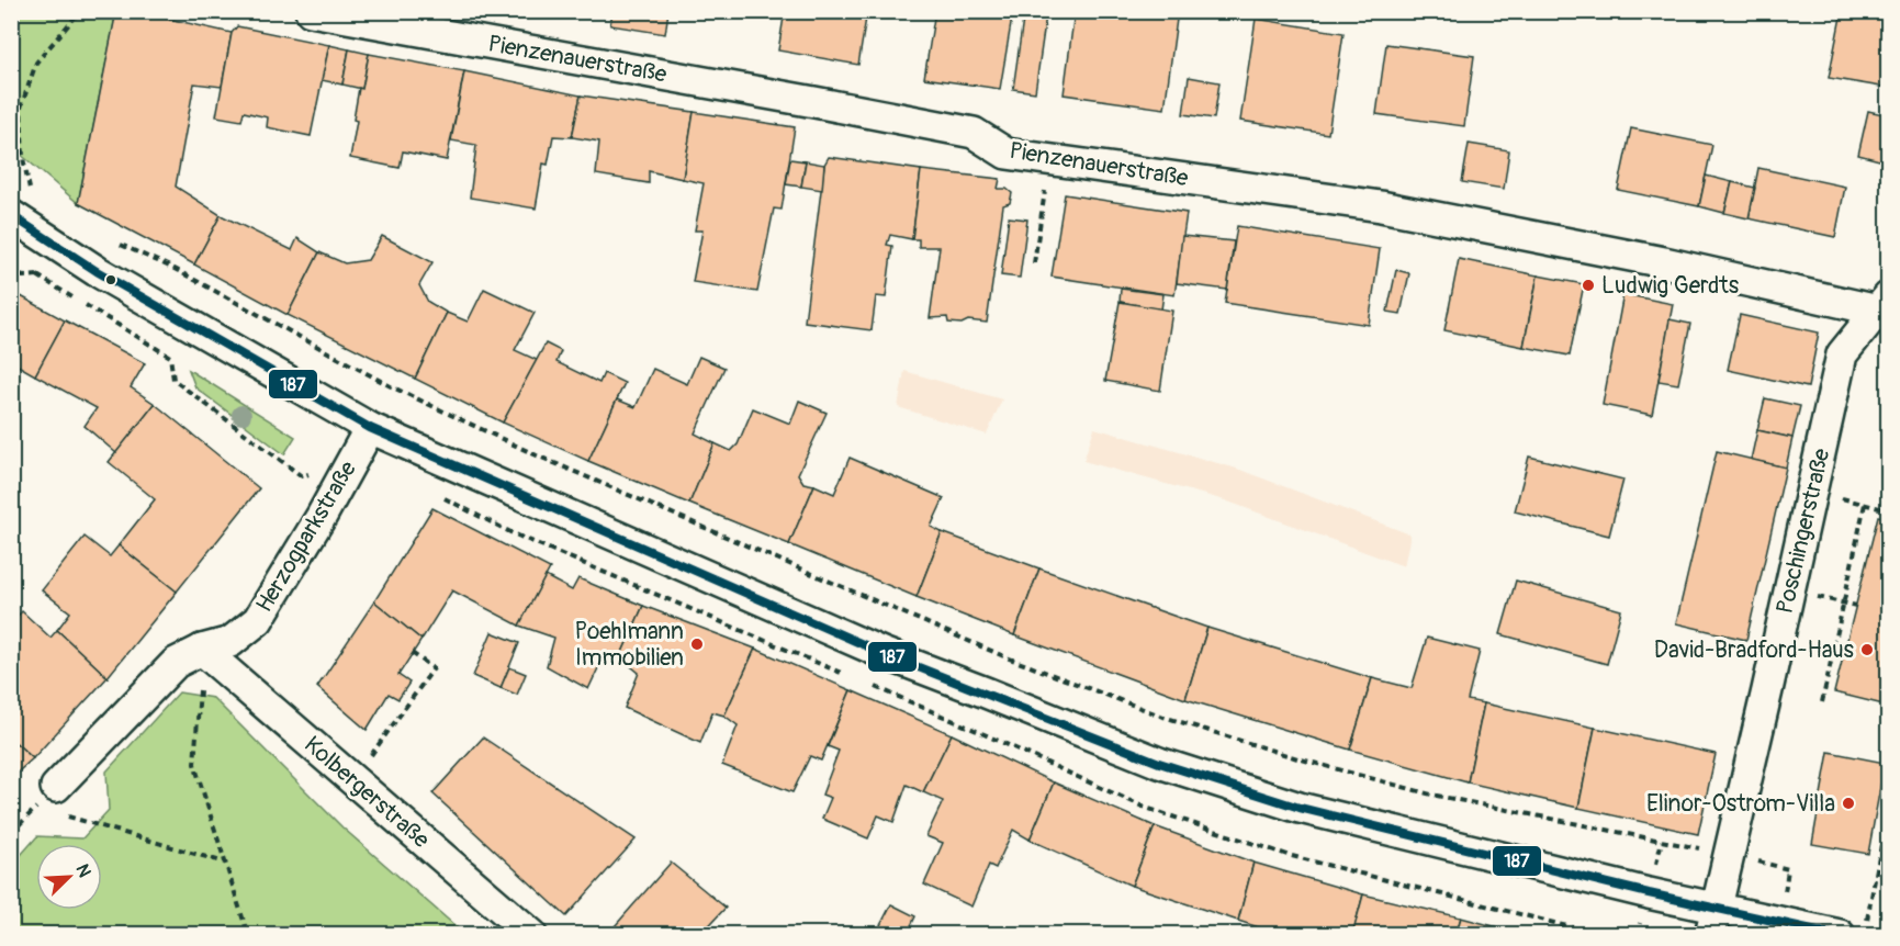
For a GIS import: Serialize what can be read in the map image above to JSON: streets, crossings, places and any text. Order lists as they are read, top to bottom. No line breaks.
{"streets":{"street":["Pienzenauerstraße","Poschingerstraße","Herzogparkstraße","Kolbergerstraße"]},"crossings":[["Pienzenauerstraße","Poschingerstraße"],["Herzogparkstraße","Kolbergerstraße"]],"places":["Ludwig Gerdts","Poehlmann Immobilien","David-Bradford-Haus","Elinor-Ostrom-Villa"],"lines":["transit line 187"],"north":"top right"}
